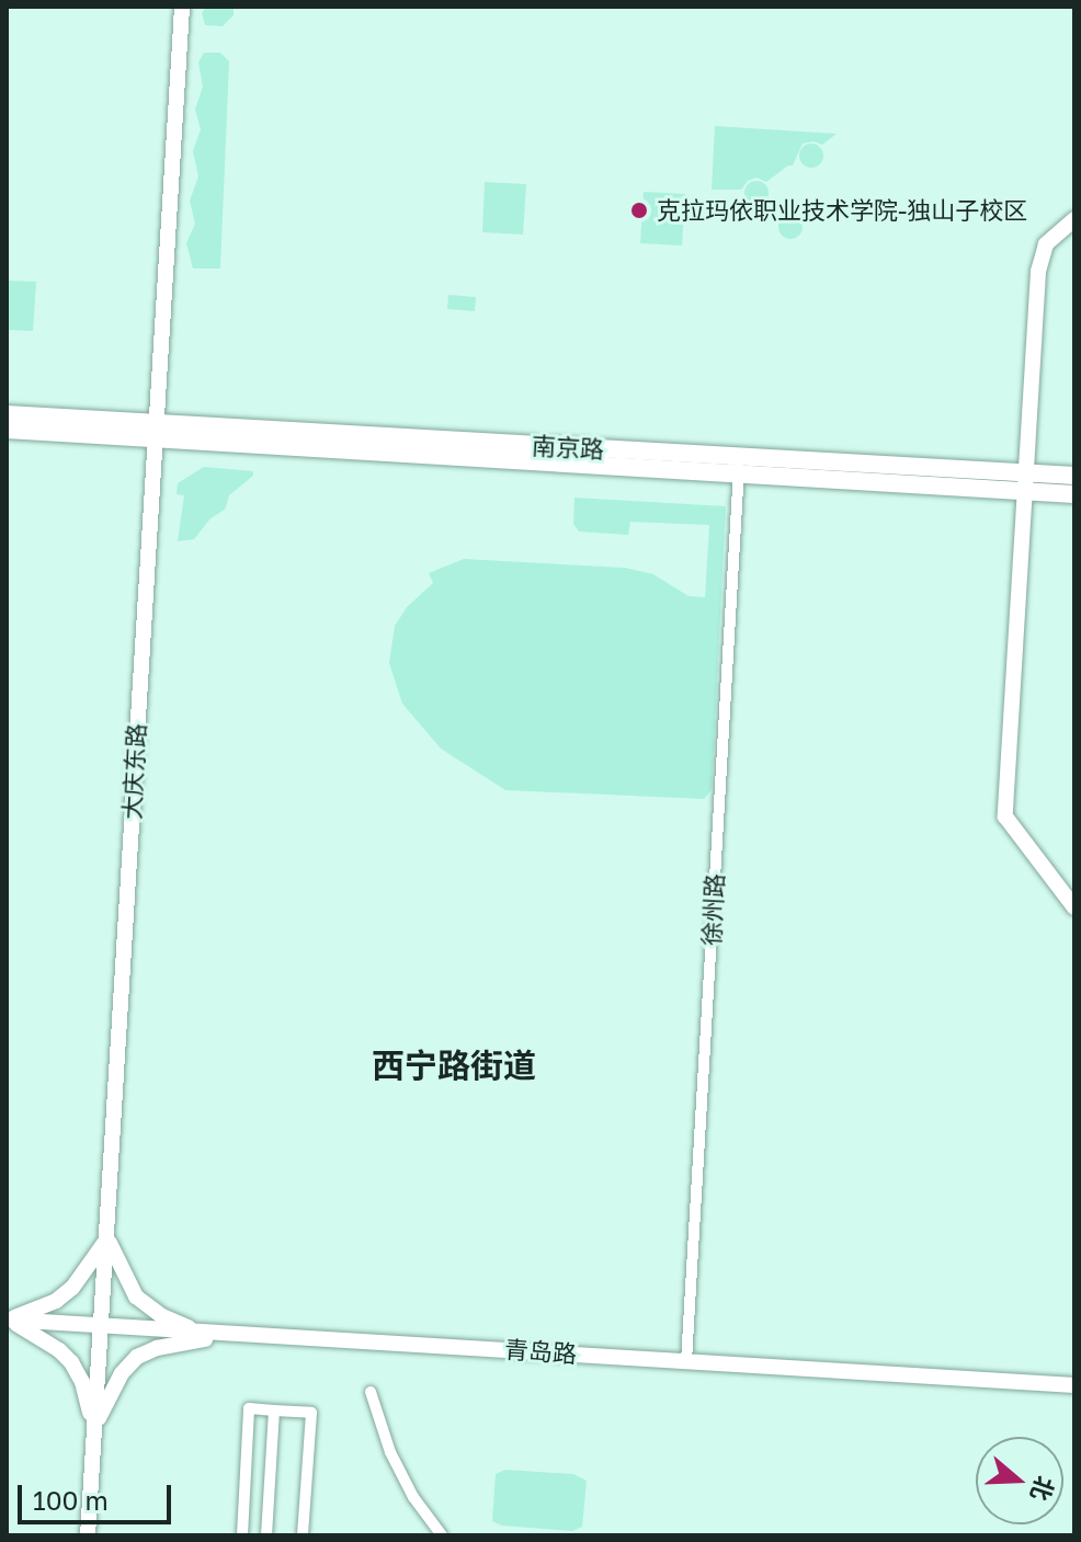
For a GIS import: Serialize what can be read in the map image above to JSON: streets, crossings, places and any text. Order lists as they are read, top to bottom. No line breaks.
{"streets":{"main road":["南京路"],"street":["大庆东路","徐州路","青岛路"]},"crossings":[["南京路","大庆东路"],["南京路","徐州路"],["大庆东路","青岛路"],["徐州路","青岛路"]],"districts":["西宁路街道"],"places":["克拉玛依职业技术学院-独山子校区"],"scale_bar":"100 m","north":"right"}
